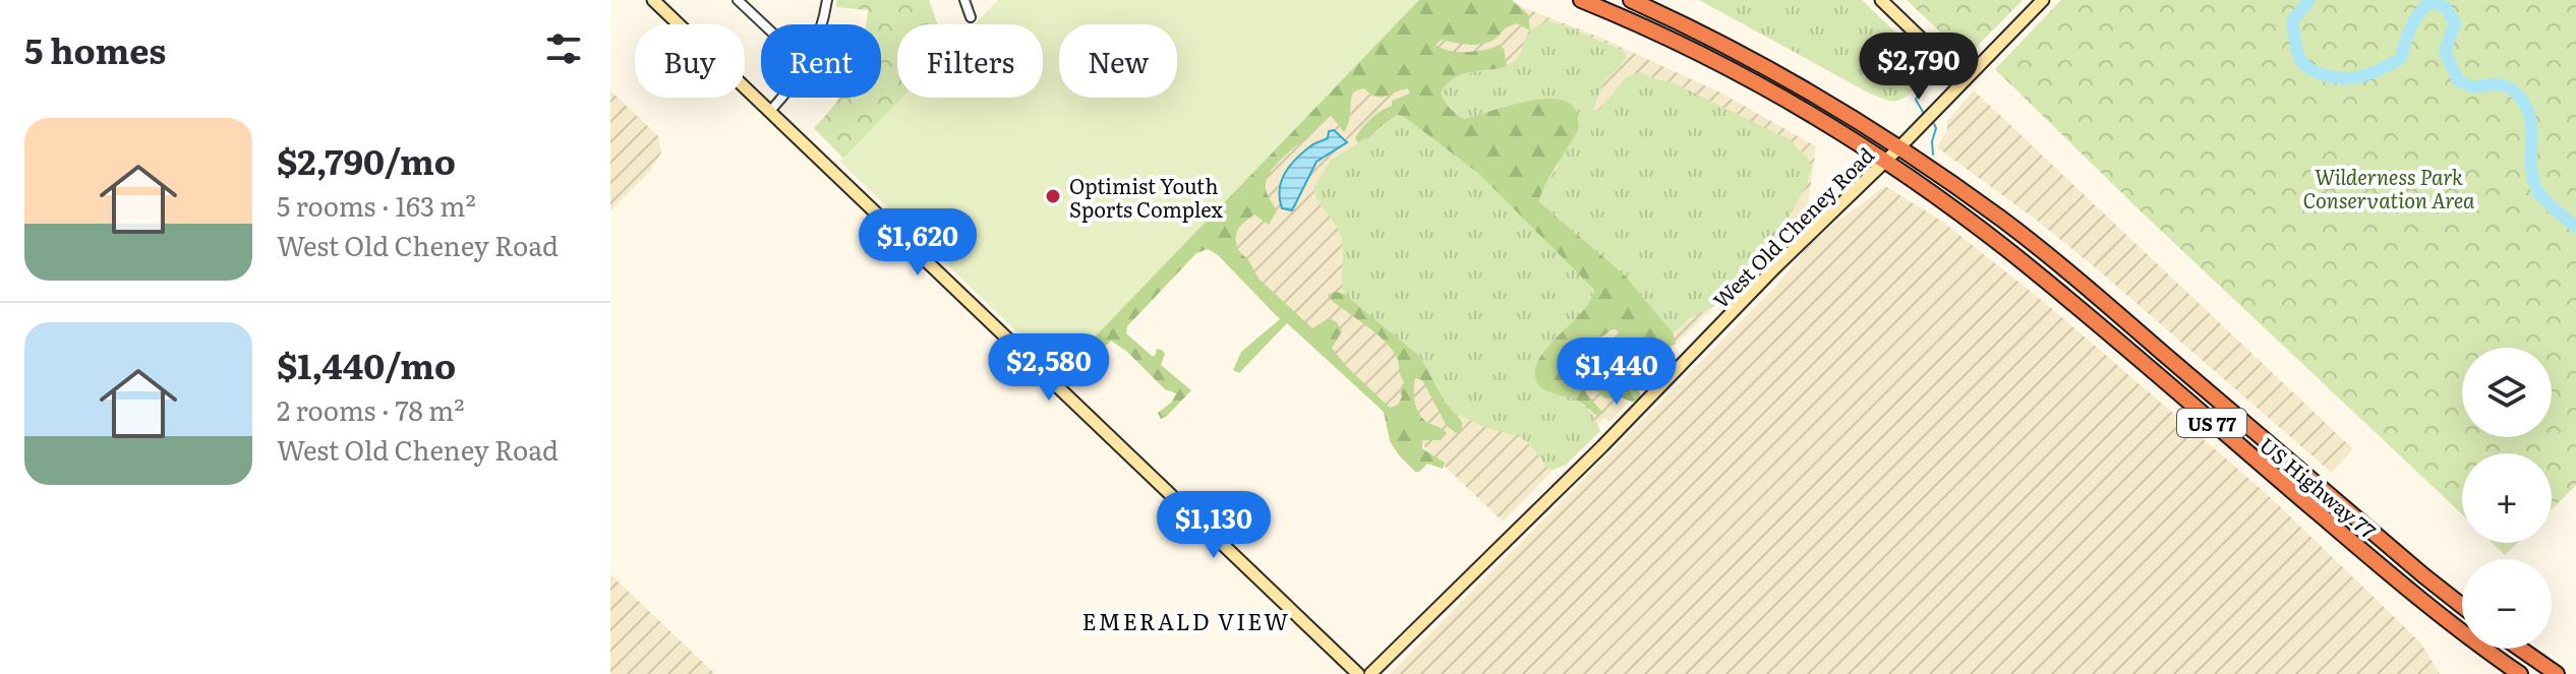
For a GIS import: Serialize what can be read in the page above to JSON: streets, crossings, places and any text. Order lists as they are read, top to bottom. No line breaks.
{"streets":{"highway":["US 77","US Highway 77"],"street":["West Old Cheney Road"]},"crossings":[["West Old Cheney Road","US 77"],["West Old Cheney Road","US Highway 77"],["US 77","US Highway 77"]],"districts":["EMERALD VIEW"],"parks":["Wilderness Park Conservation Area"],"places":["Optimist Youth Sports Complex"],"page":{"heading":"5 homes","chip":["Buy","Rent","Filters","New"],"price":["$2,790","$1,620","$2,580","$1,440","$1,130"],"list":[{"name":"$2,790/mo","note":"5 rooms · 163 m² · West Old Cheney Road"},{"name":"$1,440/mo","note":"2 rooms · 78 m² · West Old Cheney Road"}],"map_buttons":["+","−"]}}
